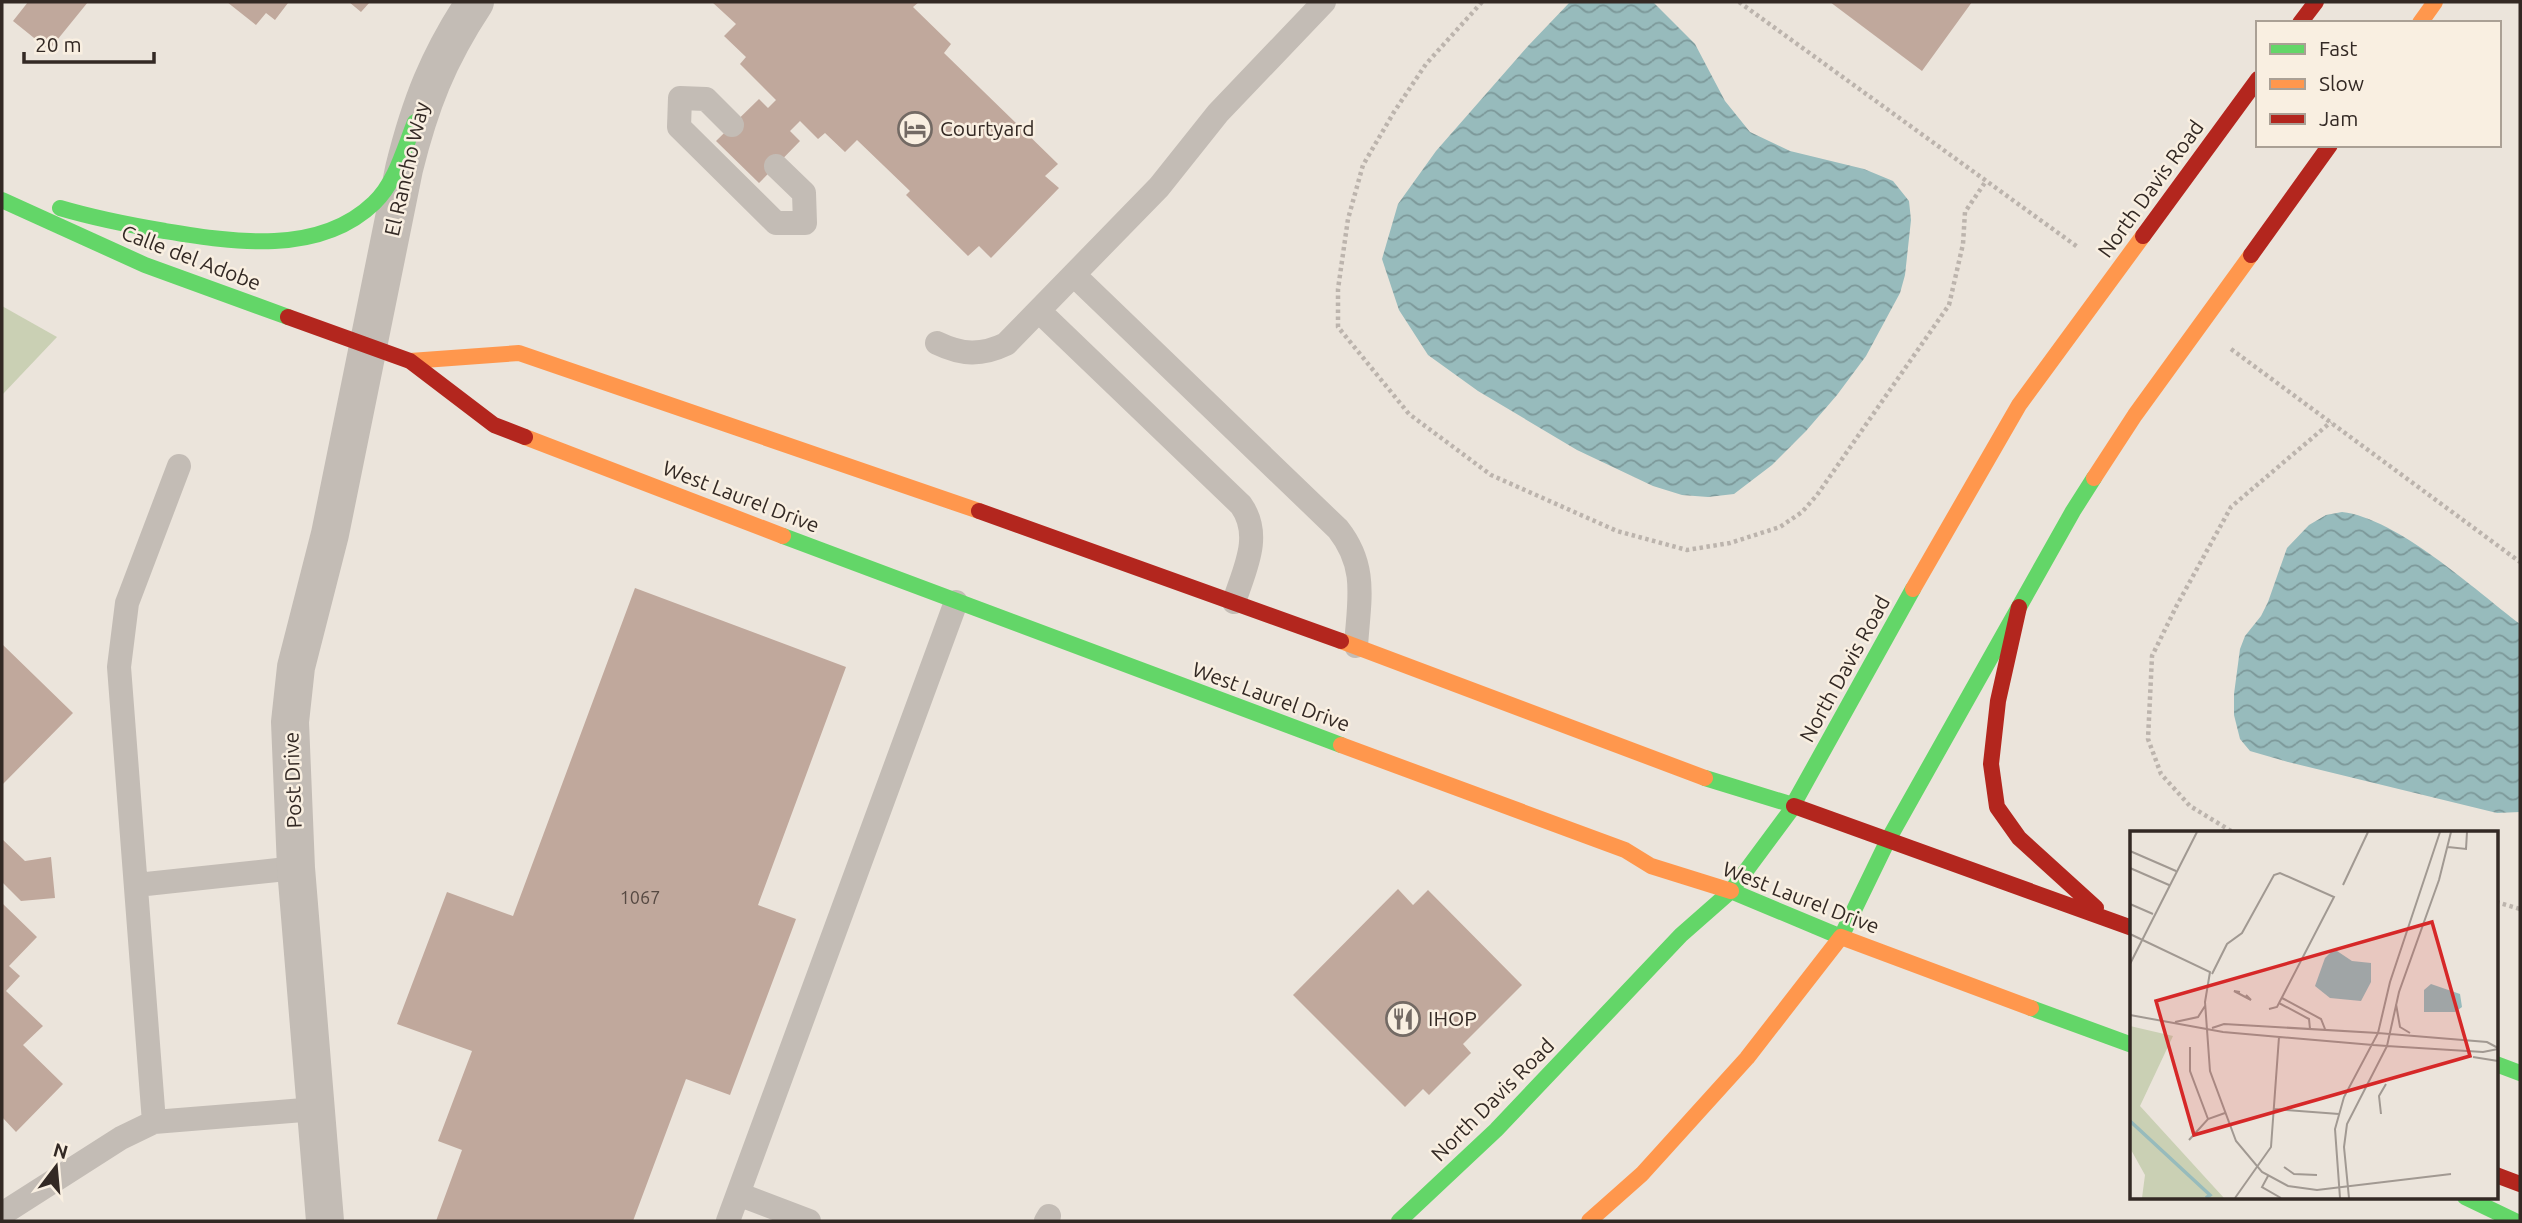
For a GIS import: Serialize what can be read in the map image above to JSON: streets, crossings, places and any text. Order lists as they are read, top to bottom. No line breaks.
{"streets":{"main road":["North Davis Road","Calle del Adobe","West Laurel Drive"],"street":["El Rancho Way","Post Drive"]},"crossings":[["El Rancho Way","Calle del Adobe"],["El Rancho Way","West Laurel Drive"],["El Rancho Way","Post Drive"],["North Davis Road","West Laurel Drive"],["Calle del Adobe","West Laurel Drive"],["Calle del Adobe","Post Drive"],["West Laurel Drive","Post Drive"]],"places":{"hotel":["Courtyard"],"restaurant":["IHOP"]},"house_numbers":["1067"],"legend":["Fast","Slow","Jam"],"scale_bar":"20 m","north":"top"}
